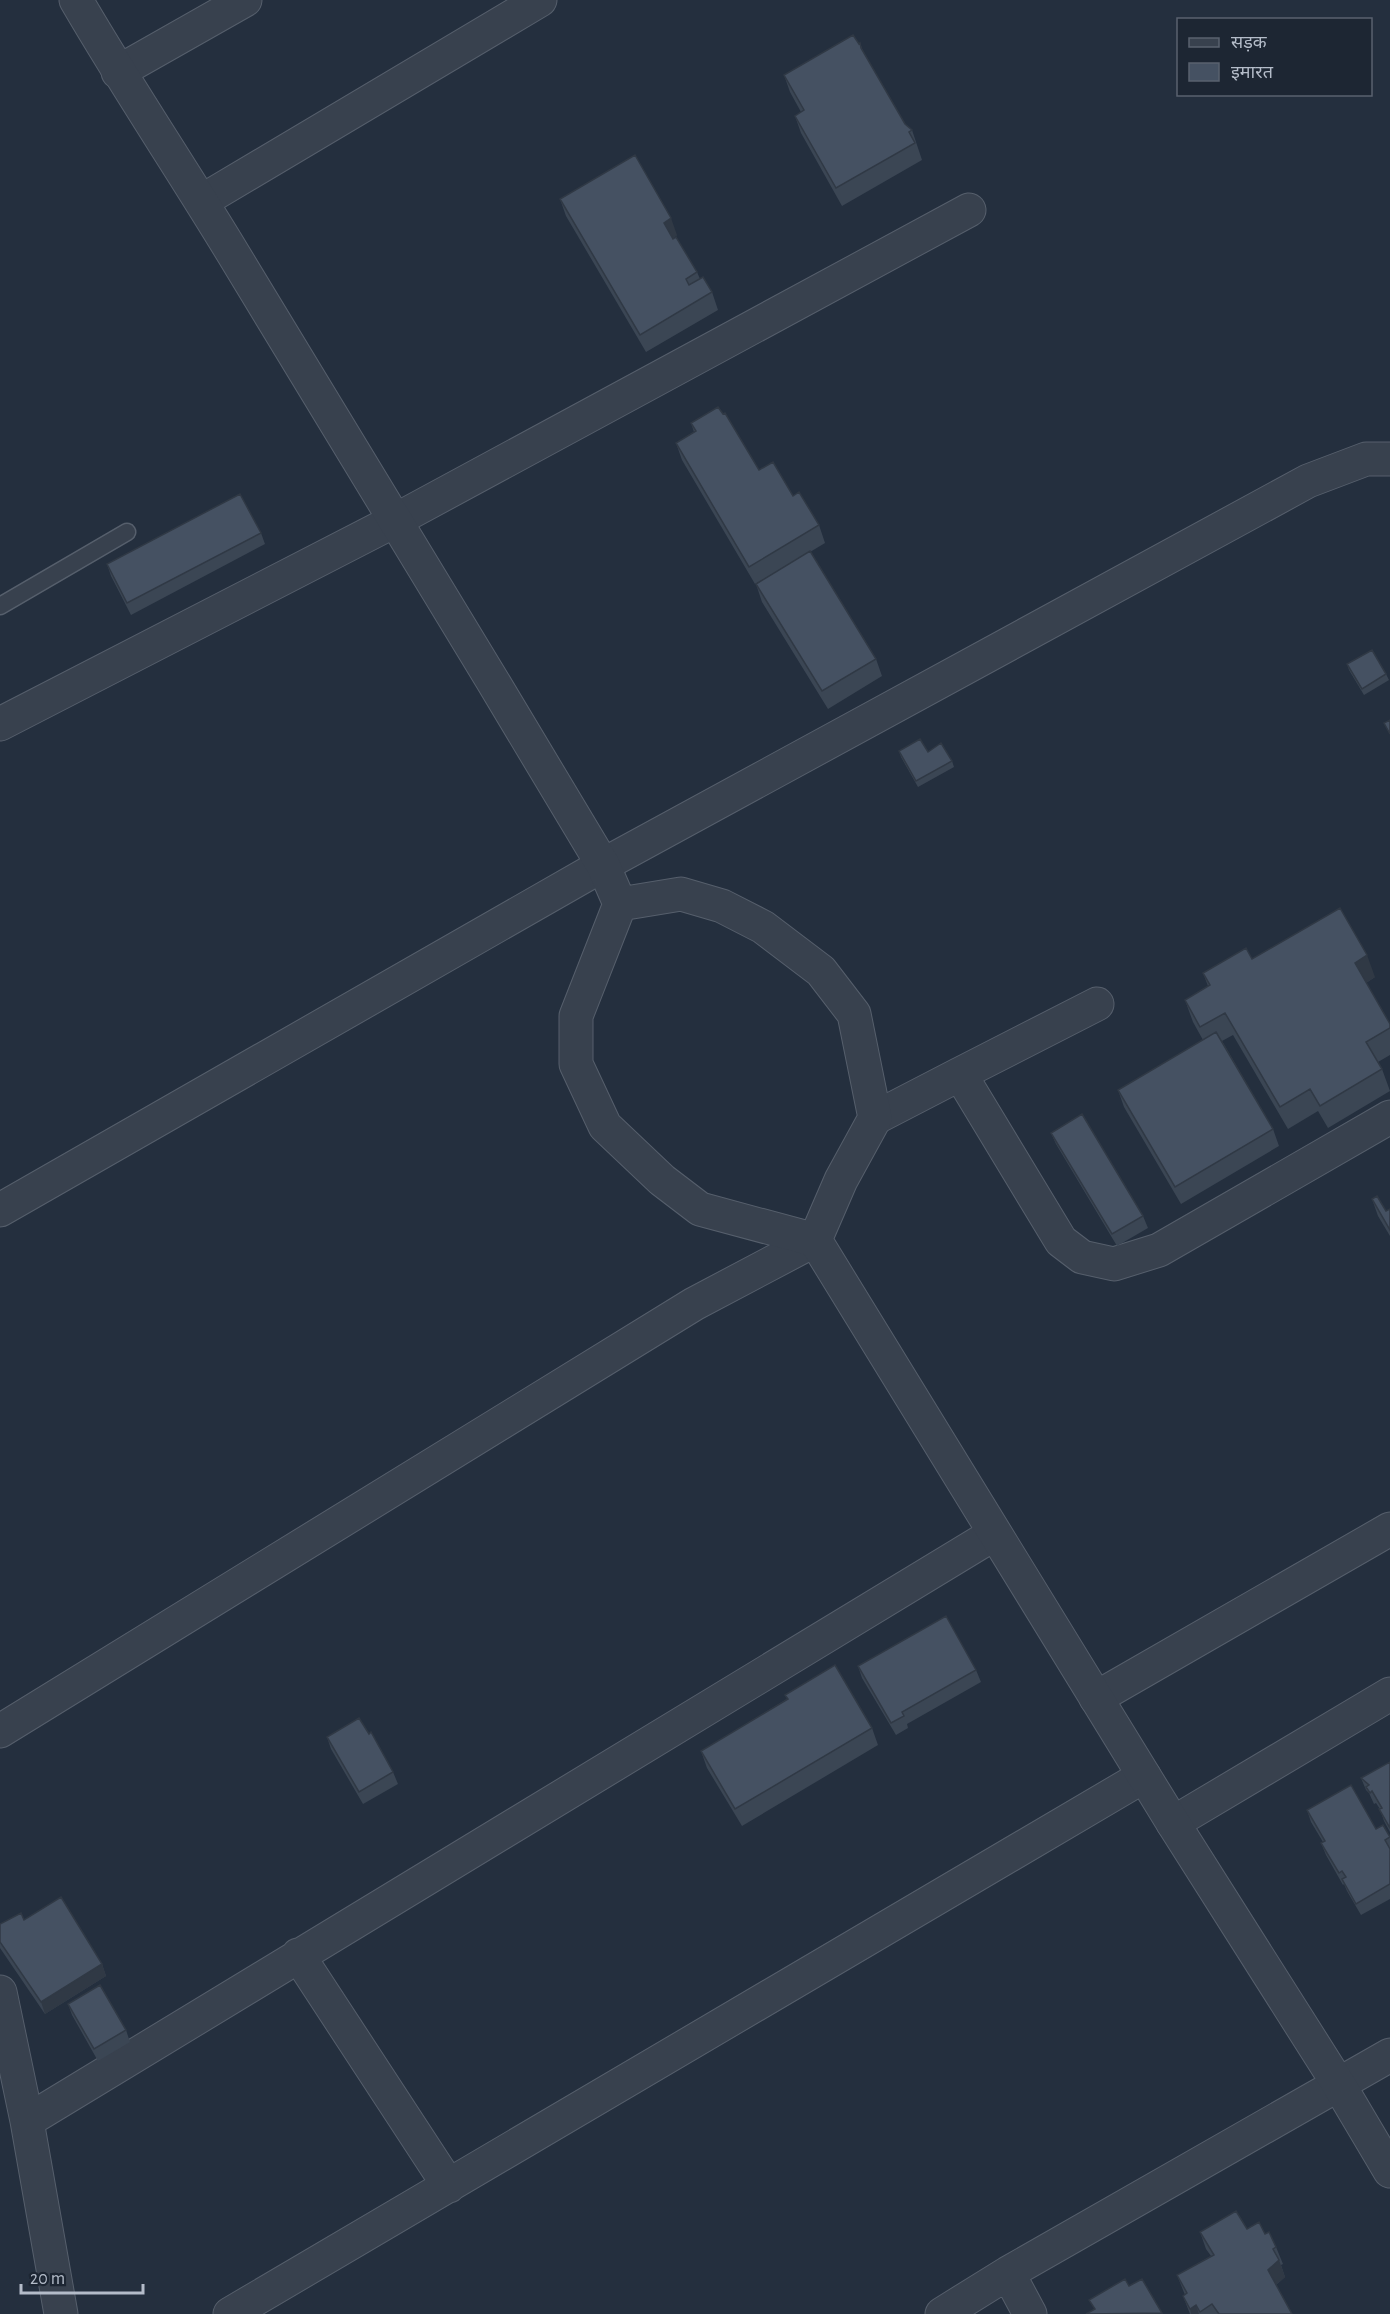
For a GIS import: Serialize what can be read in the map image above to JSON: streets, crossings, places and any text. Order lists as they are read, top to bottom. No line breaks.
{"legend":["सड़क","इमारत"],"scale_bar":"20 m"}
